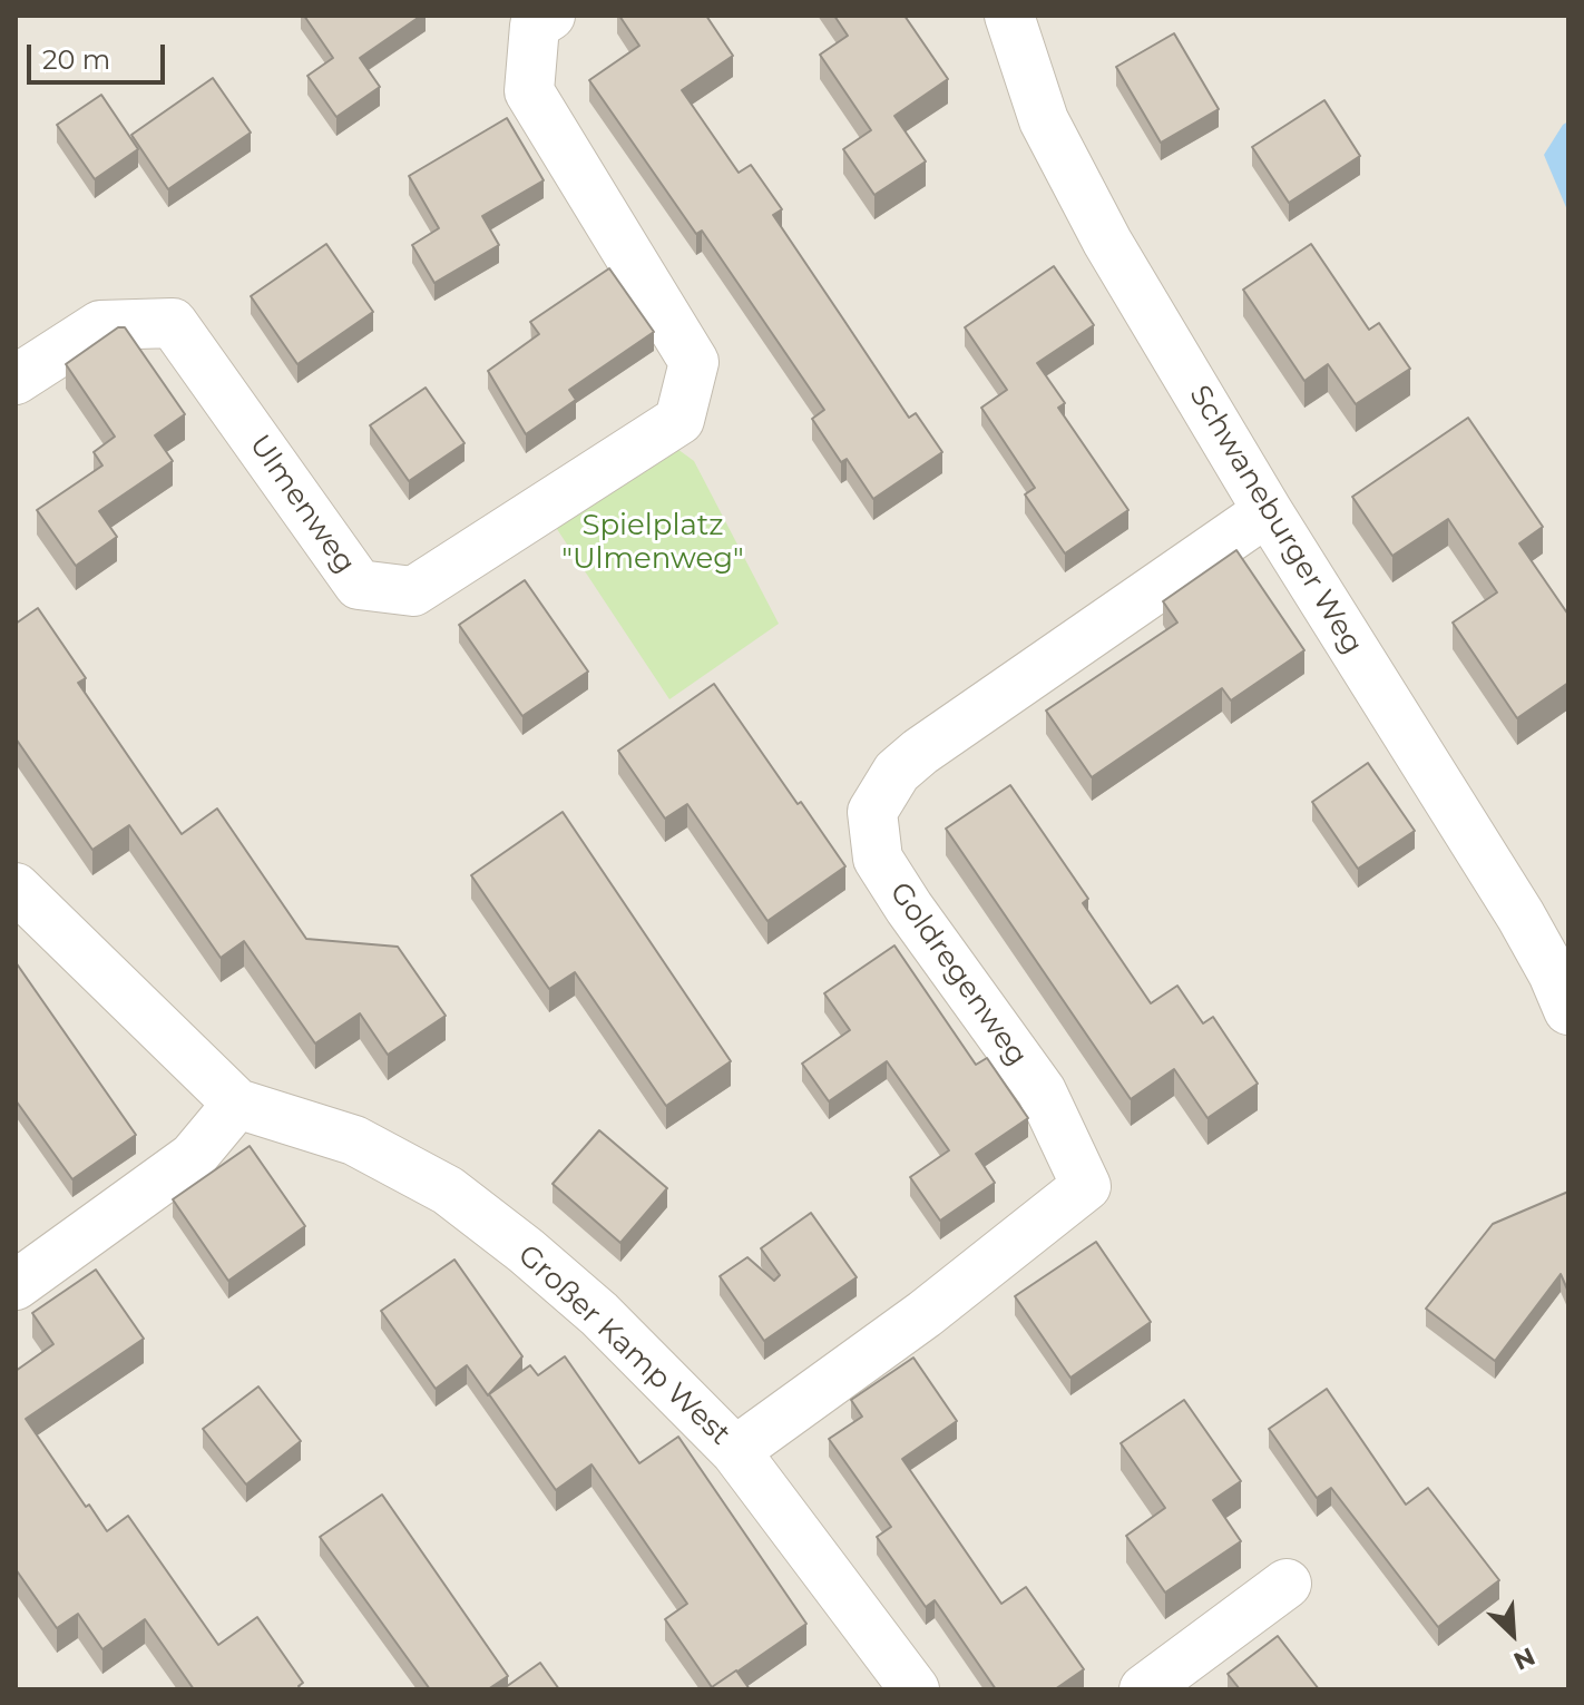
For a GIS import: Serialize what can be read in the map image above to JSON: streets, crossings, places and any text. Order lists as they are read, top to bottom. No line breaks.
{"streets":{"street":["Ulmenweg","Schwaneburger Weg","Goldregenweg","Großer Kamp West"]},"crossings":[["Schwaneburger Weg","Goldregenweg"],["Goldregenweg","Großer Kamp West"]],"parks":["Spielplatz \"Ulmenweg\""],"scale_bar":"20 m","north":"bottom right"}
